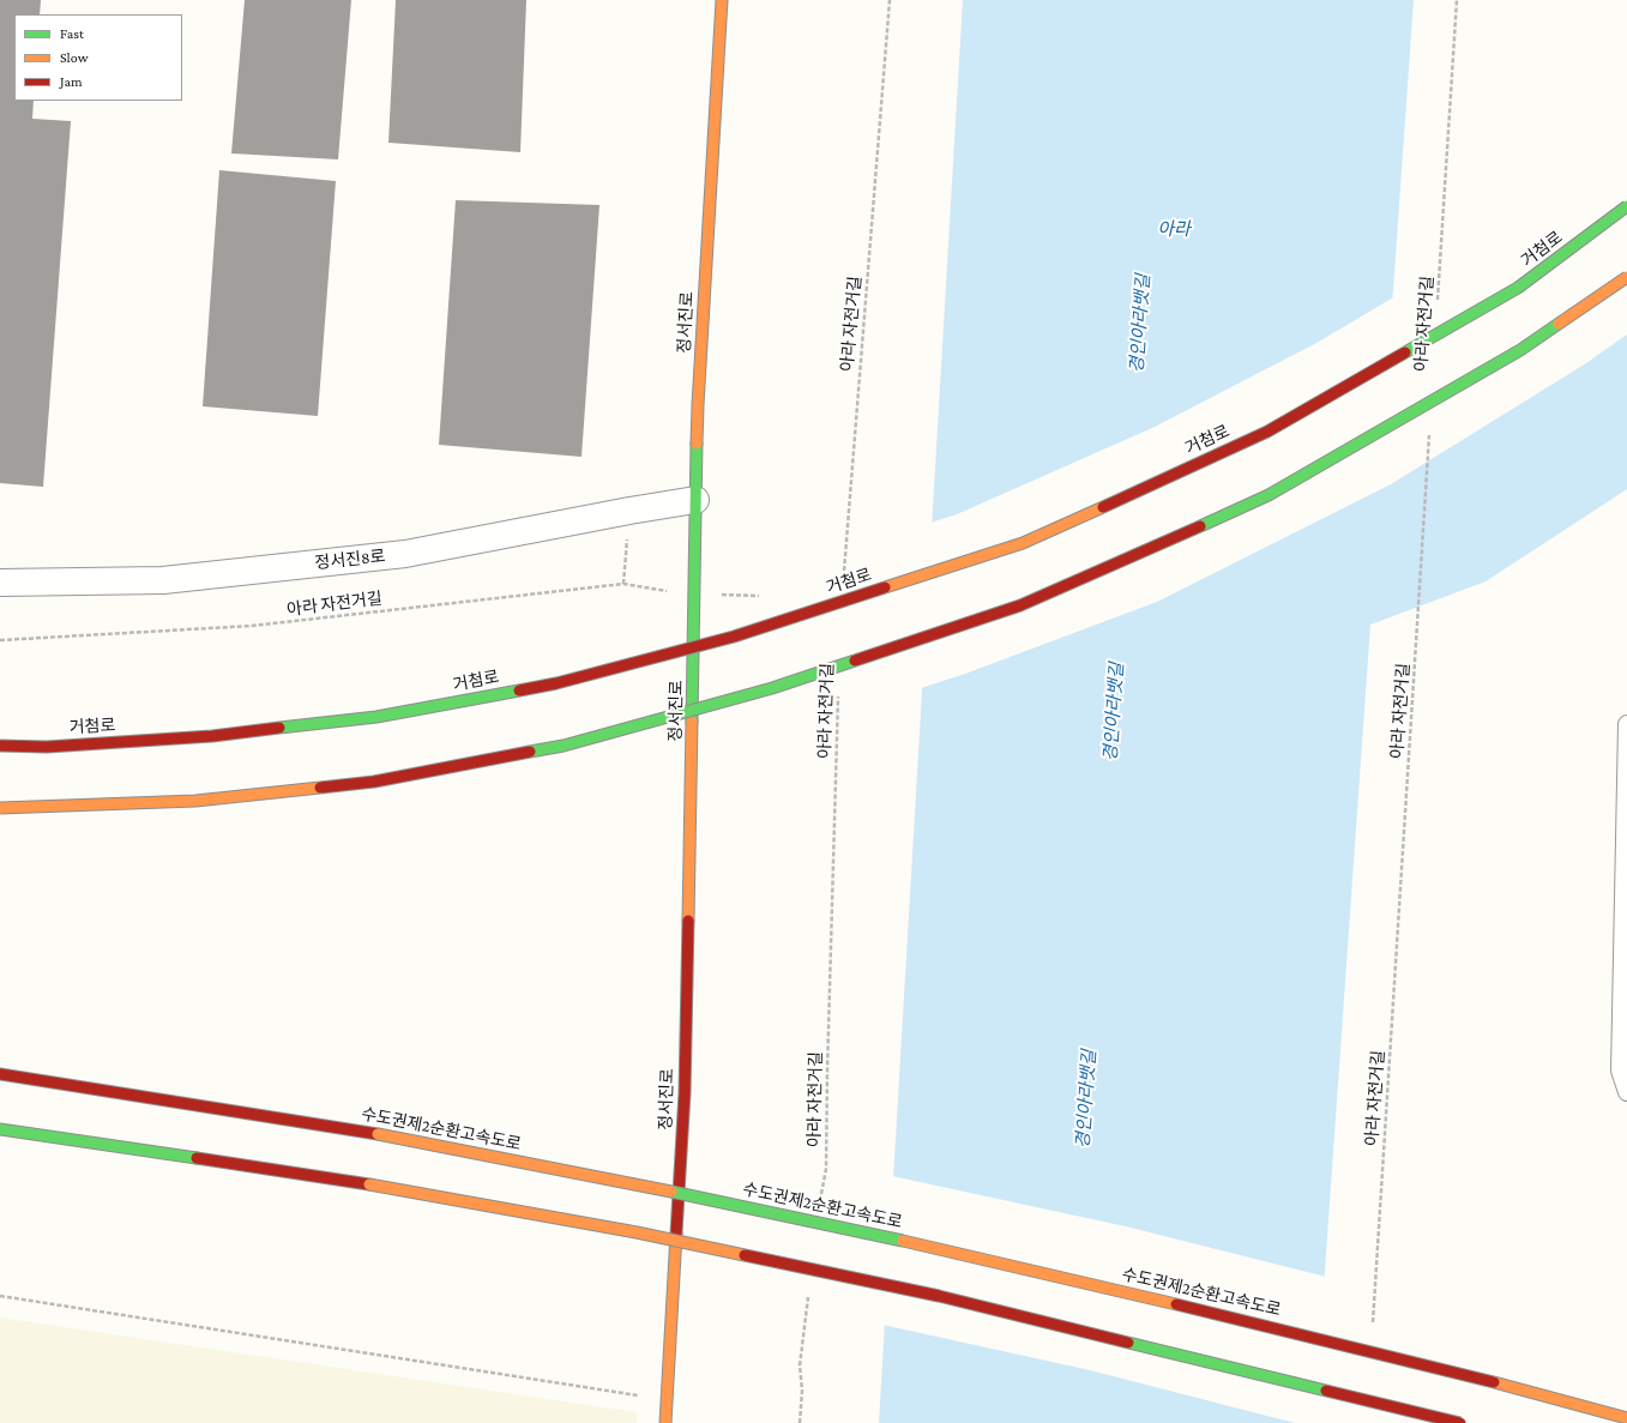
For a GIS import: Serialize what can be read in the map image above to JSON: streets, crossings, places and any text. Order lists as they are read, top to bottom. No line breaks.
{"streets":{"main road":["거첨로","정서진로","수도권제2순환고속도로"],"street":["정서진8로"],"path":["아라 자전거길"]},"crossings":[["정서진로","정서진8로"]],"water":["아라","경인아라뱃길"],"legend":["Fast","Slow","Jam"]}
